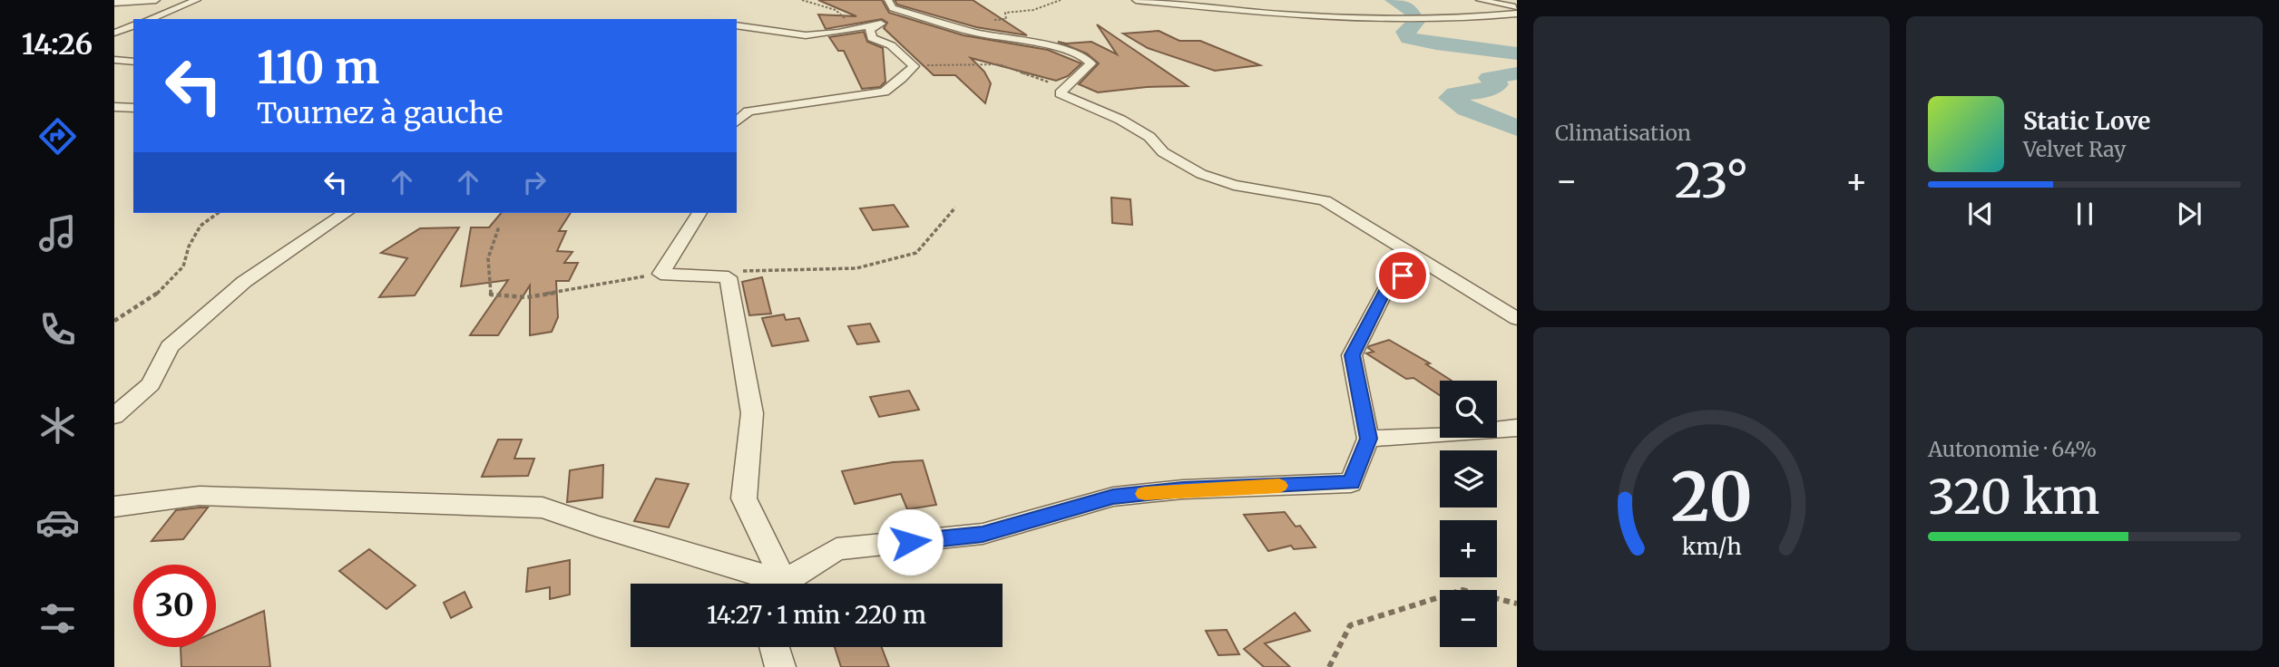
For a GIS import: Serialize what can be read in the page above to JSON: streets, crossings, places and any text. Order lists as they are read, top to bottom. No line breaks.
{"page":{"tabs":"14:26","tile":["Climatisation",["Autonomie · 64%","320 km"]],"turn":["110 m","Tournez à gauche"],"song":["Static Love","Velvet Ray"],"heat":["−","23°","+"],"map_buttons":["+","−"],"limit":"30","trip":"14:27 · 1 min · 220 m","gauge":["20","km/h"]}}
